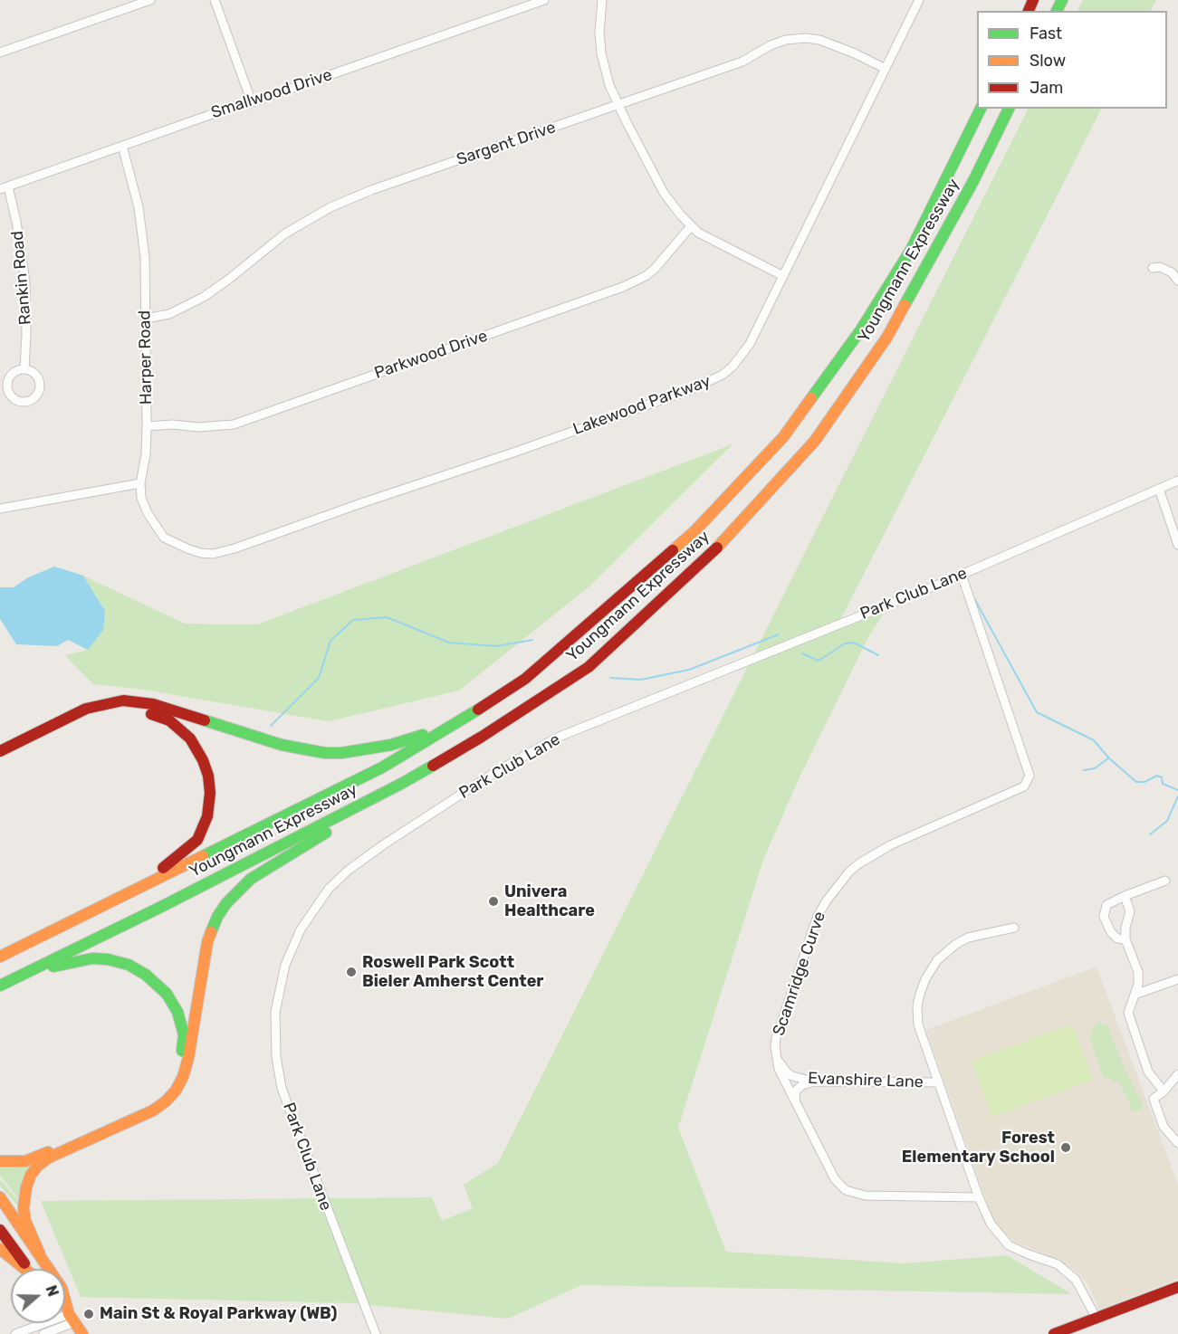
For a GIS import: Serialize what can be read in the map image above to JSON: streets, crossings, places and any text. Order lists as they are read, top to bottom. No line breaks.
{"streets":{"main road":["Youngmann Expressway"],"street":["Smallwood Drive","Sargent Drive","Rankin Road","Parkwood Drive","Harper Road","Lakewood Parkway","Park Club Lane","Scamridge Curve","Evanshire Lane"]},"crossings":[["Smallwood Drive","Rankin Road"],["Smallwood Drive","Harper Road"],["Sargent Drive","Harper Road"],["Sargent Drive","Lakewood Parkway"],["Parkwood Drive","Harper Road"],["Harper Road","Lakewood Parkway"],["Park Club Lane","Scamridge Curve"],["Scamridge Curve","Evanshire Lane"]],"places":["Univera Healthcare","Roswell Park Scott Bieler Amherst Center","Forest Elementary School","Main St & Royal Parkway (WB)"],"legend":["Fast","Slow","Jam"],"north":"right"}
